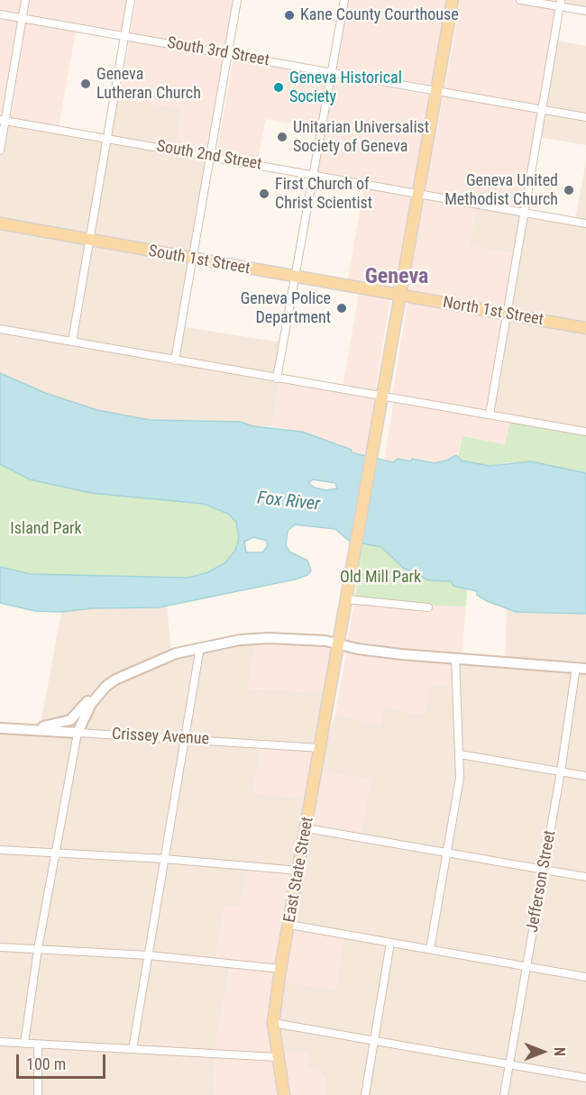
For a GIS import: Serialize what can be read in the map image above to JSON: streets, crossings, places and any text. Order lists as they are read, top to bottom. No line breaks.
{"streets":{"main road":["South 1st Street","North 1st Street","Crissey Avenue","East State Street"],"street":["South 3rd Street","South 2nd Street","Jefferson Street"]},"crossings":[["South 3rd Street","East State Street"],["South 2nd Street","East State Street"],["South 1st Street","North 1st Street"],["South 1st Street","East State Street"],["North 1st Street","East State Street"],["Crissey Avenue","East State Street"]],"districts":["Geneva"],"water":["Fox River"],"parks":["Island Park","Old Mill Park"],"places":["Kane County Courthouse","Geneva Lutheran Church","Geneva Historical Society","Unitarian Universalist Society of Geneva","Geneva United Methodist Church","First Church of Christ Scientist","Geneva Police Department"],"scale_bar":"100 m","north":"right"}
